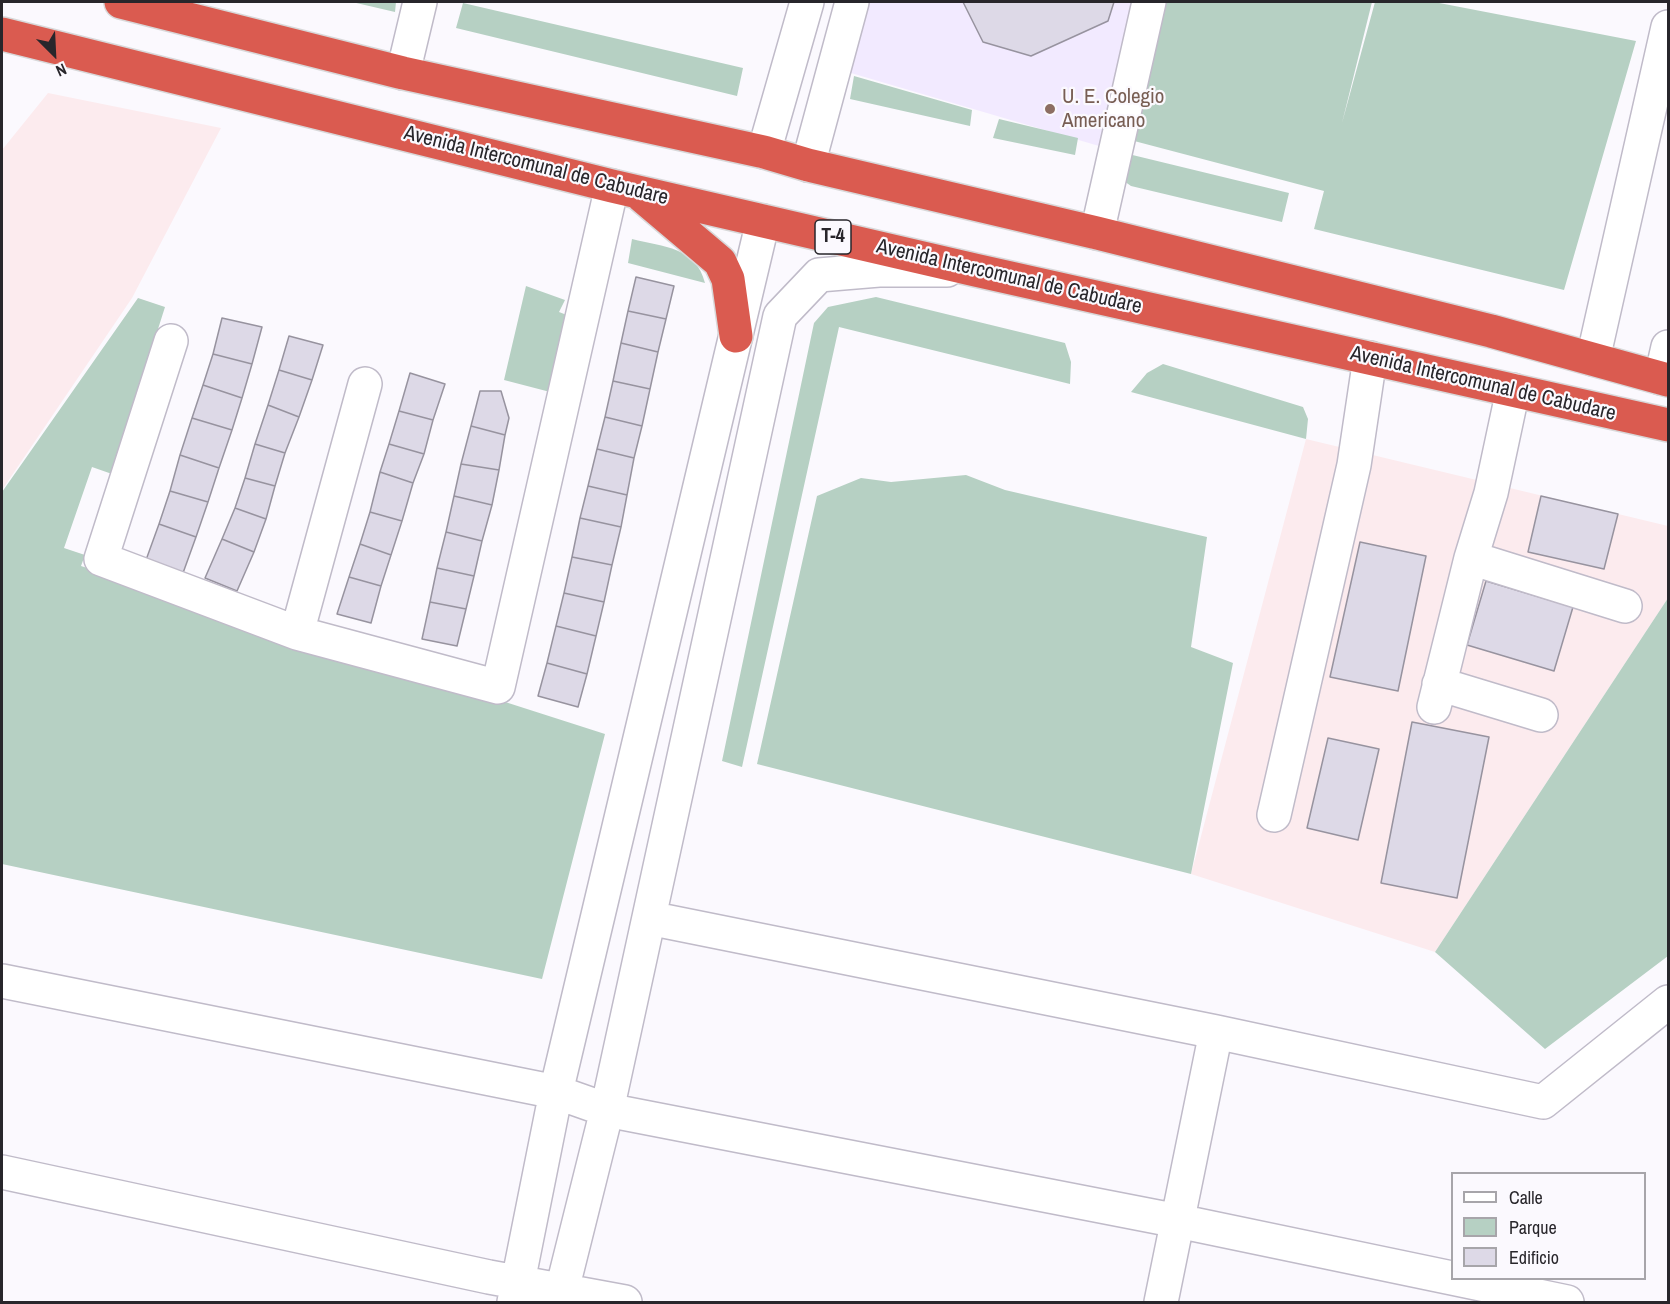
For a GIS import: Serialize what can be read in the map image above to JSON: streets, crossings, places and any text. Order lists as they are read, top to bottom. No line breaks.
{"streets":{"highway":["Avenida Intercomunal de Cabudare","T-4"]},"places":["U. E. Colegio Americano"],"legend":["Calle","Parque","Edificio"],"north":"bottom right"}
